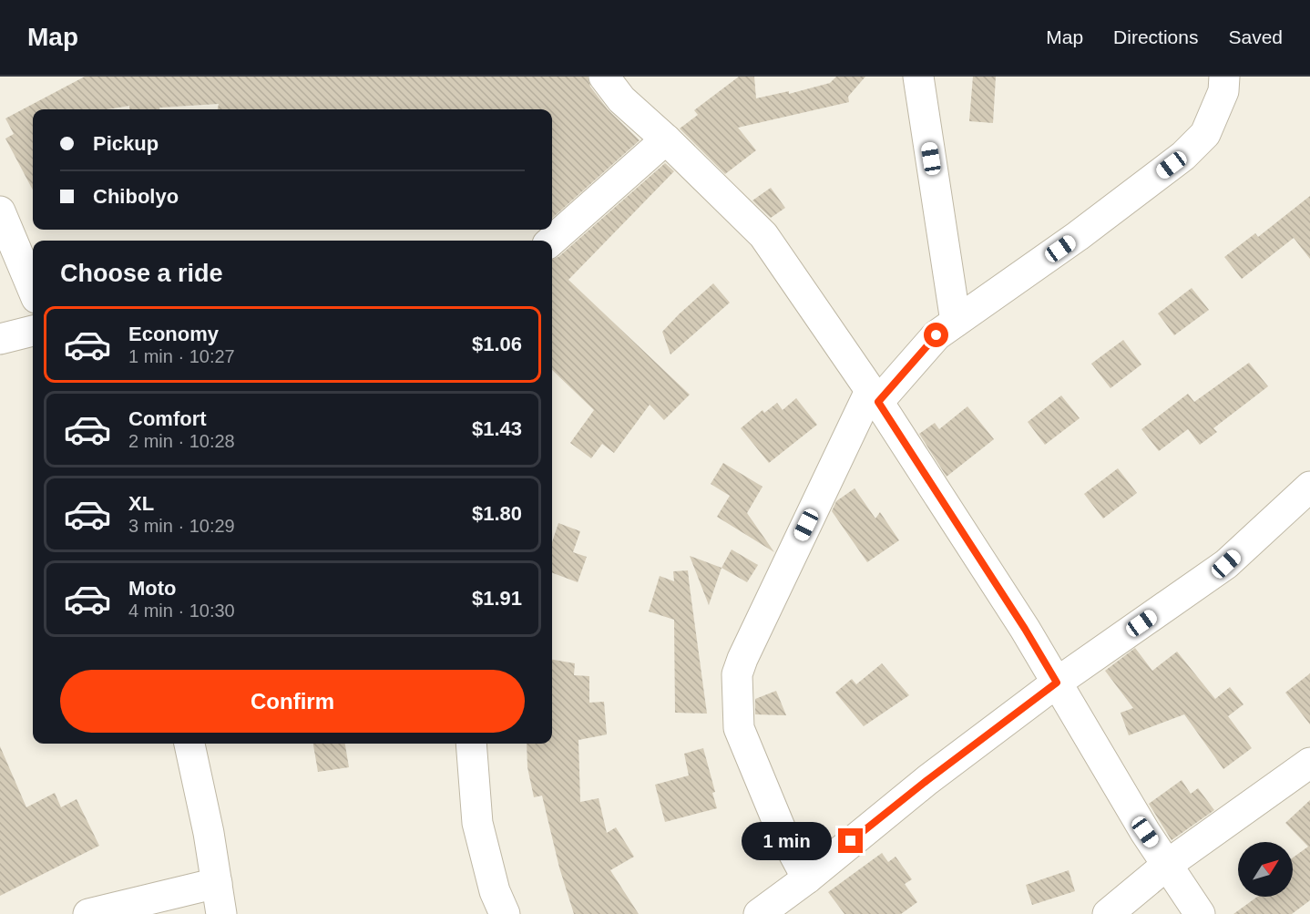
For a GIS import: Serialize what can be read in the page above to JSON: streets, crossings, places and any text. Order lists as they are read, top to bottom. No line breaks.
{"north":"top right","page":{"header":"Map","nav":["Map","Directions","Saved"],"banner":["Pickup","Chibolyo"],"heading":"Choose a ride","list":[{"name":"Economy","note":"1 min · 10:27","value":"$1.06"},{"name":"Comfort","note":"2 min · 10:28","value":"$1.43"},{"name":"XL","note":"3 min · 10:29","value":"$1.80"},{"name":"Moto","note":"4 min · 10:30","value":"$1.91"}],"buttons":"Confirm","bubble":"1 min"}}
